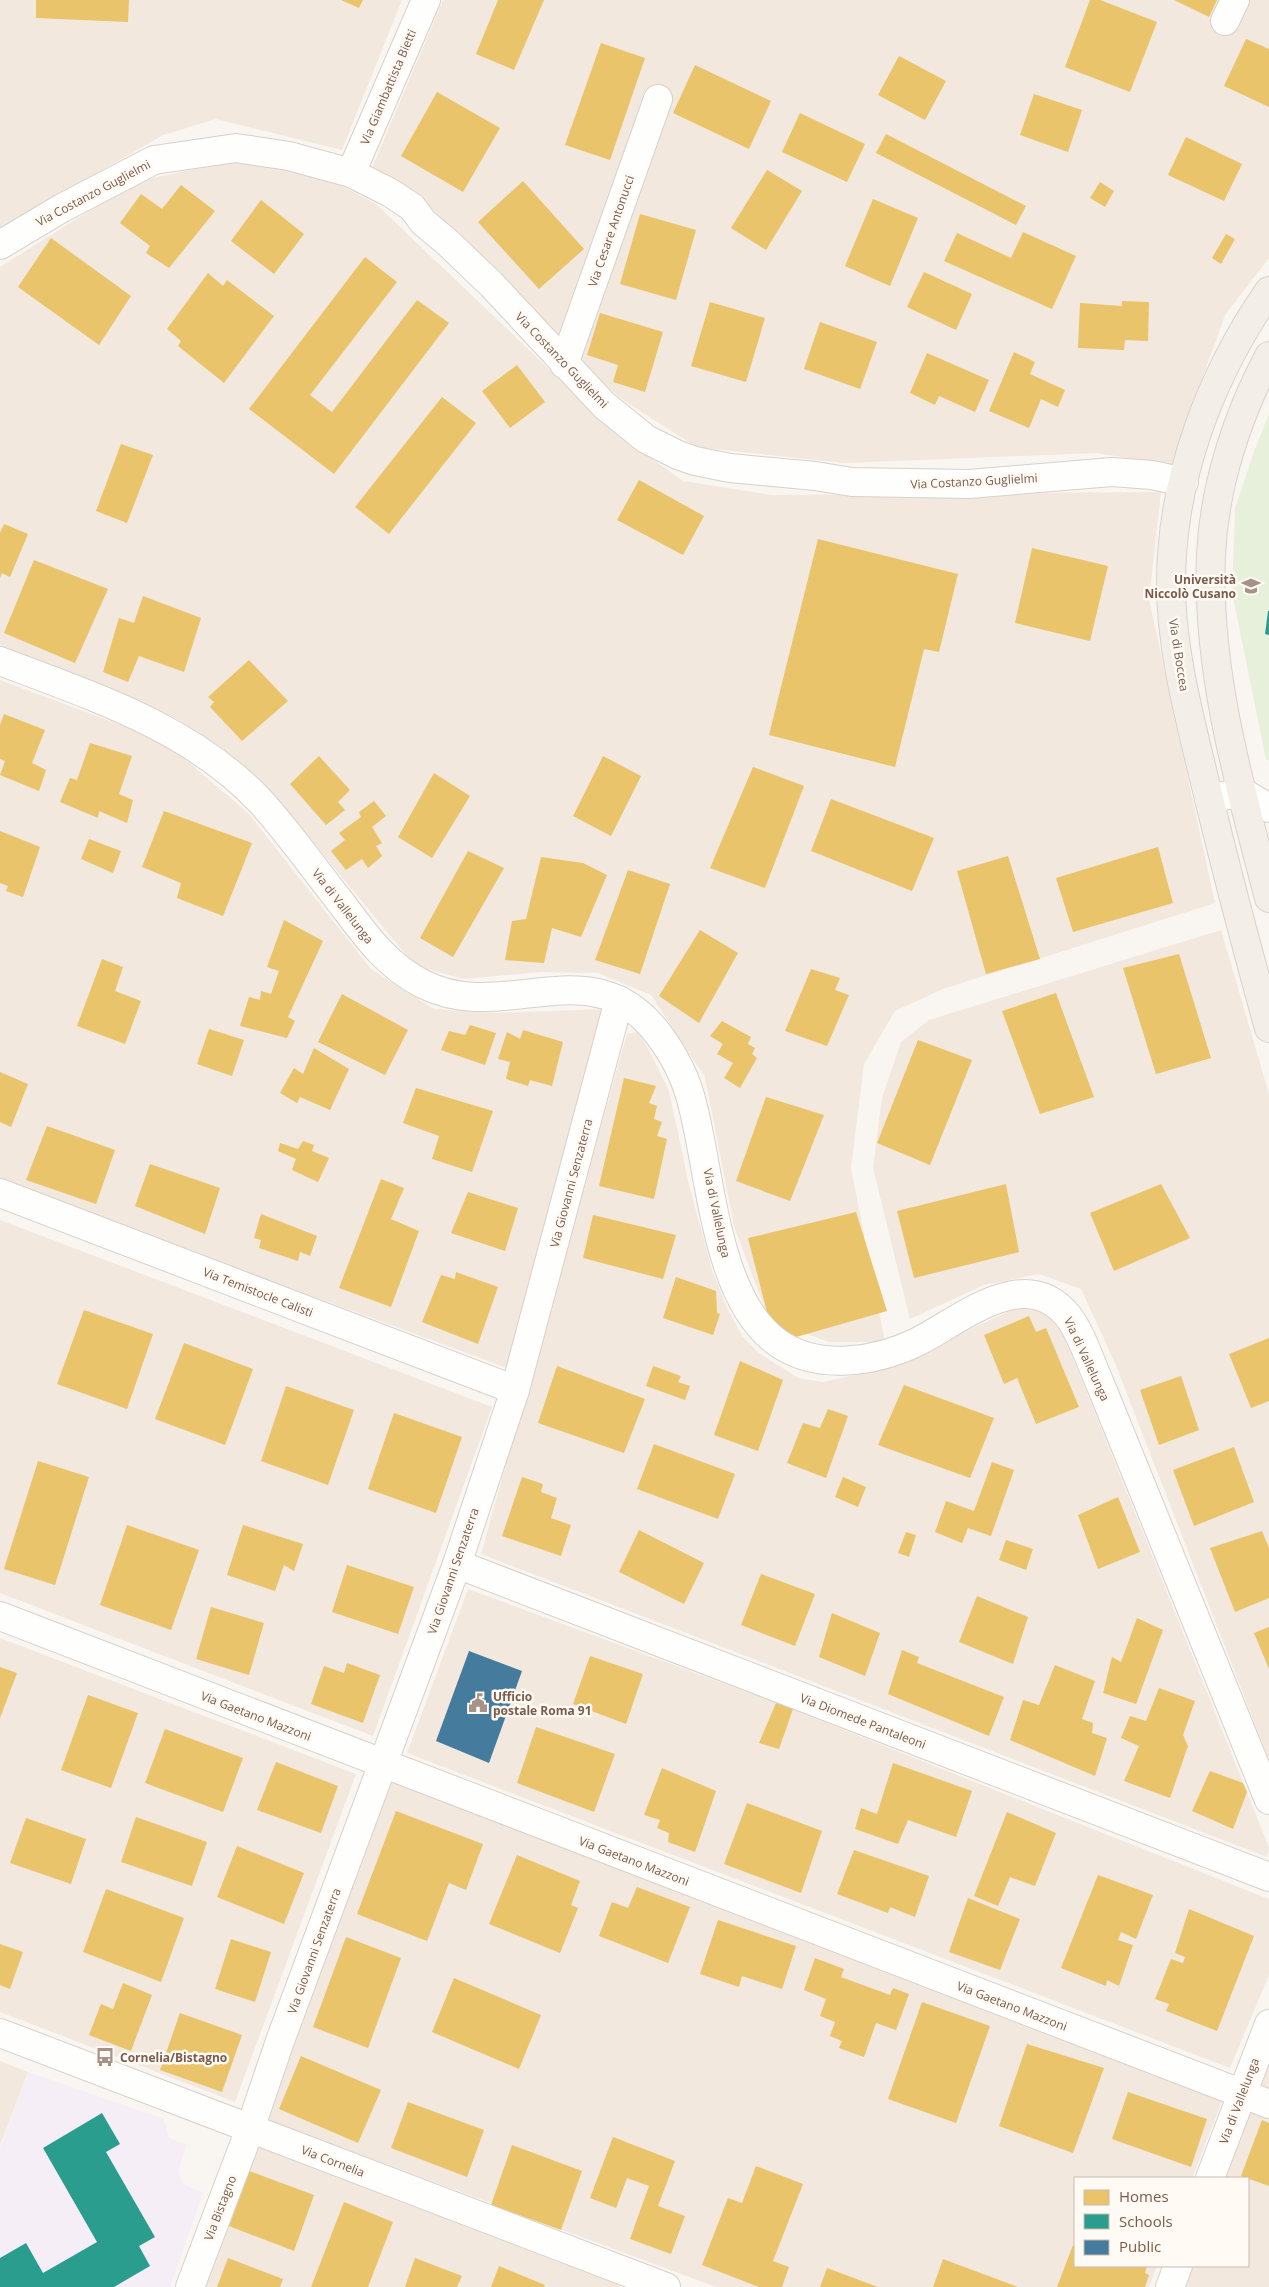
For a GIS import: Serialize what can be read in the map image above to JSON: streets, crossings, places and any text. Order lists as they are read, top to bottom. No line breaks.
{"streets":{"main road":["Via di Boccea"],"street":["Via Giambattista Bietti","Via Costanzo Guglielmi","Via Cesare Antonucci","Via di Vallelunga","Via Giovanni Senzaterra","Via Temistocle Calisti","Via Gaetano Mazzoni","Via Diomede Pantaleoni","Via Cornelia","Via Bistagno"]},"crossings":[["Via Giambattista Bietti","Via Costanzo Guglielmi"],["Via Costanzo Guglielmi","Via Cesare Antonucci"],["Via Costanzo Guglielmi","Via di Boccea"],["Via di Vallelunga","Via Giovanni Senzaterra"],["Via di Vallelunga","Via Gaetano Mazzoni"],["Via Giovanni Senzaterra","Via Temistocle Calisti"],["Via Giovanni Senzaterra","Via Gaetano Mazzoni"],["Via Giovanni Senzaterra","Via Diomede Pantaleoni"],["Via Giovanni Senzaterra","Via Cornelia"],["Via Giovanni Senzaterra","Via Bistagno"],["Via Cornelia","Via Bistagno"]],"places":{"school or university":["Università Niccolò Cusano"],"public building":["Ufficio postale Roma 91"],"bus stop":["Cornelia/Bistagno"]},"legend":["Homes","Schools","Public"]}
